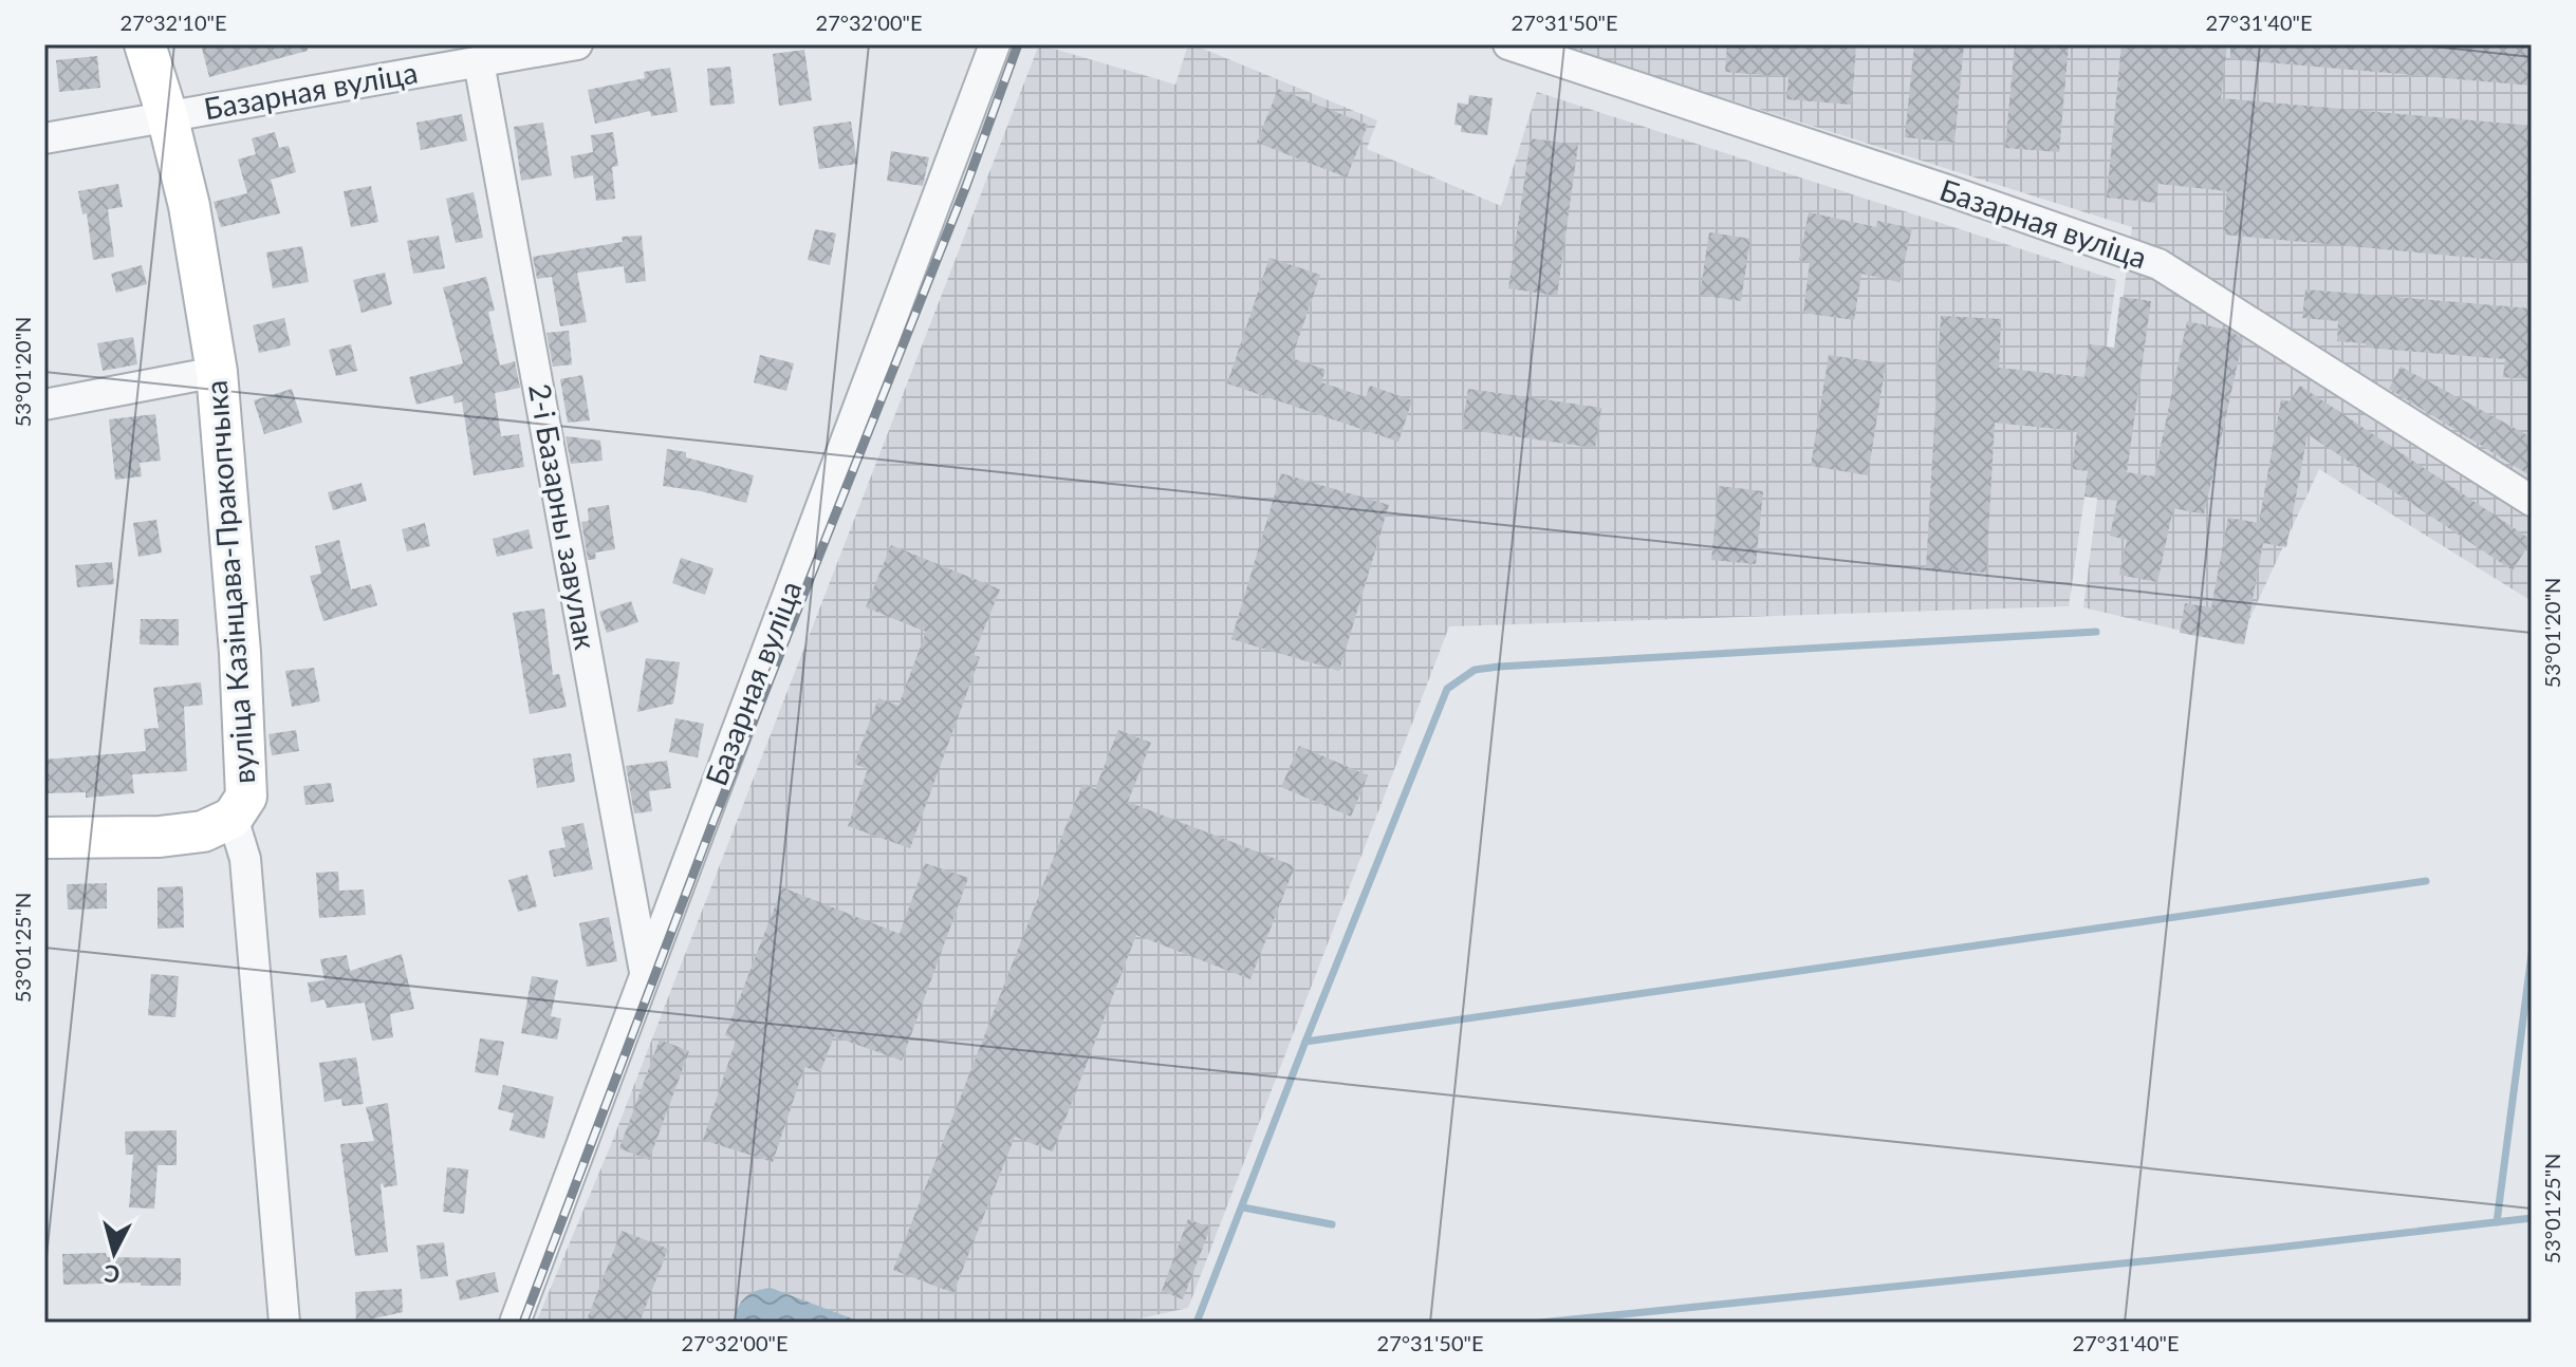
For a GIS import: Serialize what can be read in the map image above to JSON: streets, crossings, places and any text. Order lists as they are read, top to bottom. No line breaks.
{"streets":{"street":["Базарная вуліца","2-і Базарны завулак","вуліца Казінцава-Пракопчыка"]},"crossings":[["Базарная вуліца","2-і Базарны завулак"],["Базарная вуліца","вуліца Казінцава-Пракопчыка"]],"north":"bottom","coordinates":["27°32'10\"E","27°32'00\"E","27°31'50\"E","27°31'40\"E","53°01'20\"N","53°01'25\"N"]}
